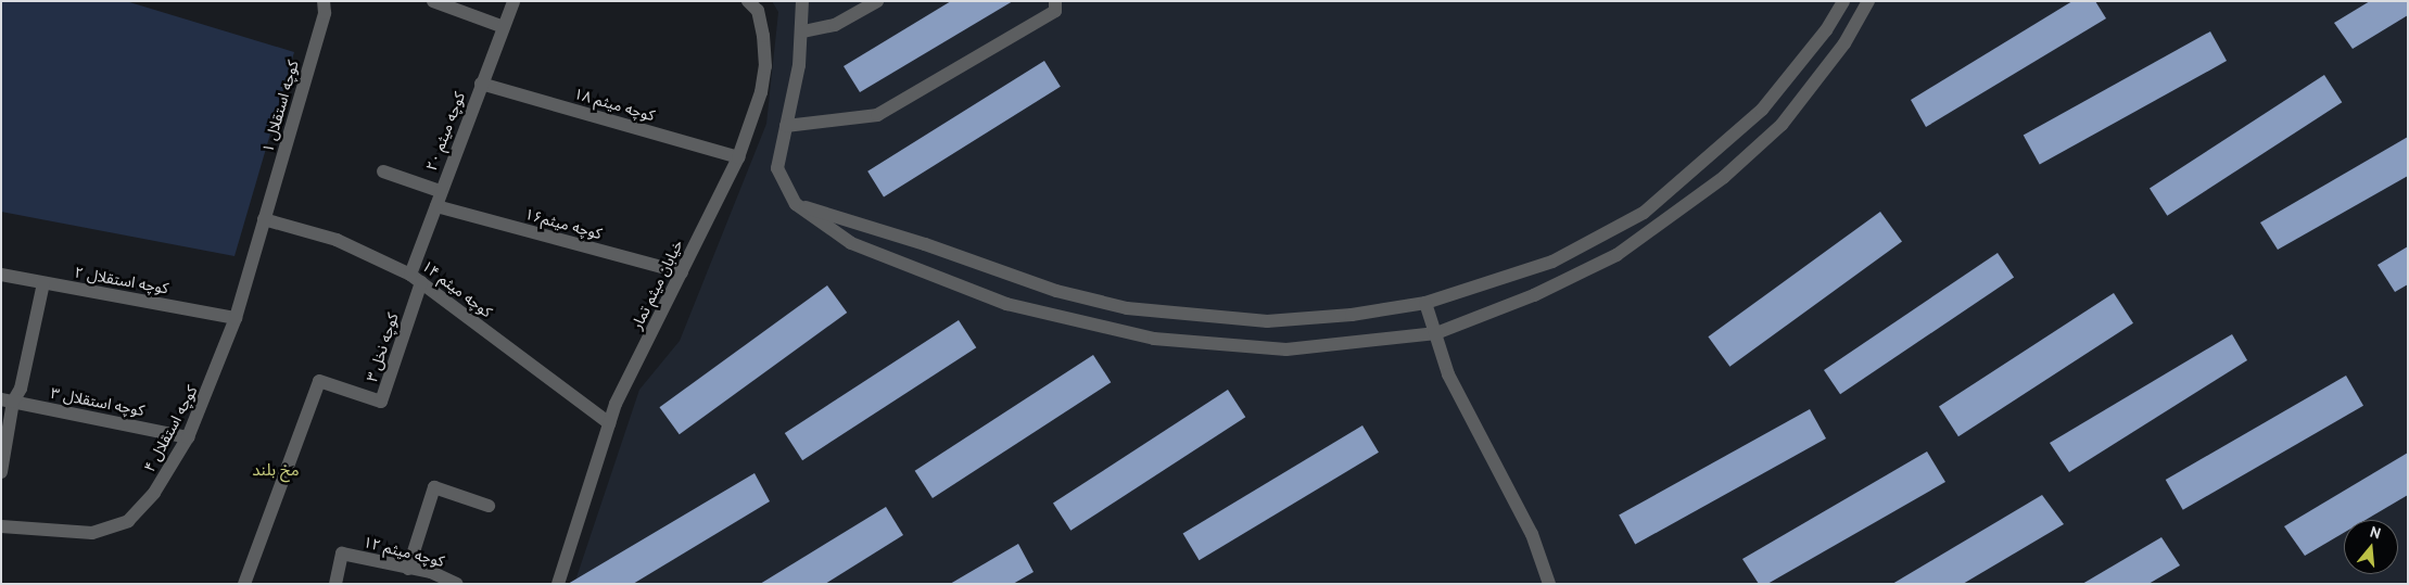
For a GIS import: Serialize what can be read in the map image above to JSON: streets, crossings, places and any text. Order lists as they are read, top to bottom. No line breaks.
{"streets":{"street":["کوچه میثم ۱۸","کوچه استقلال ۱","کوچه میثم ۲۰","کوچه میثم۱۶","کوچه استقلال ۲","خیابان میثم تمار","کوچه میثم ۱۴","کوچه نخل ۳","کوچه استقلال ۳","کوچه استقلال ۴","کوچه میثم ۱۲"]},"crossings":[["کوچه میثم ۱۸","کوچه میثم ۲۰"],["کوچه میثم ۱۸","خیابان میثم تمار"],["کوچه استقلال ۱","کوچه میثم ۱۴"],["کوچه استقلال ۱","کوچه استقلال ۴"],["کوچه میثم ۲۰","کوچه میثم۱۶"],["کوچه میثم ۲۰","کوچه میثم ۱۴"],["کوچه میثم ۲۰","کوچه نخل ۳"],["کوچه میثم۱۶","خیابان میثم تمار"],["کوچه استقلال ۲","کوچه استقلال ۴"],["خیابان میثم تمار","کوچه میثم ۱۴"],["کوچه میثم ۱۴","کوچه نخل ۳"],["کوچه میثم ۱۴","کوچه استقلال ۴"],["کوچه استقلال ۳","کوچه استقلال ۴"]],"districts":["مخ بلند"],"north":"top"}
